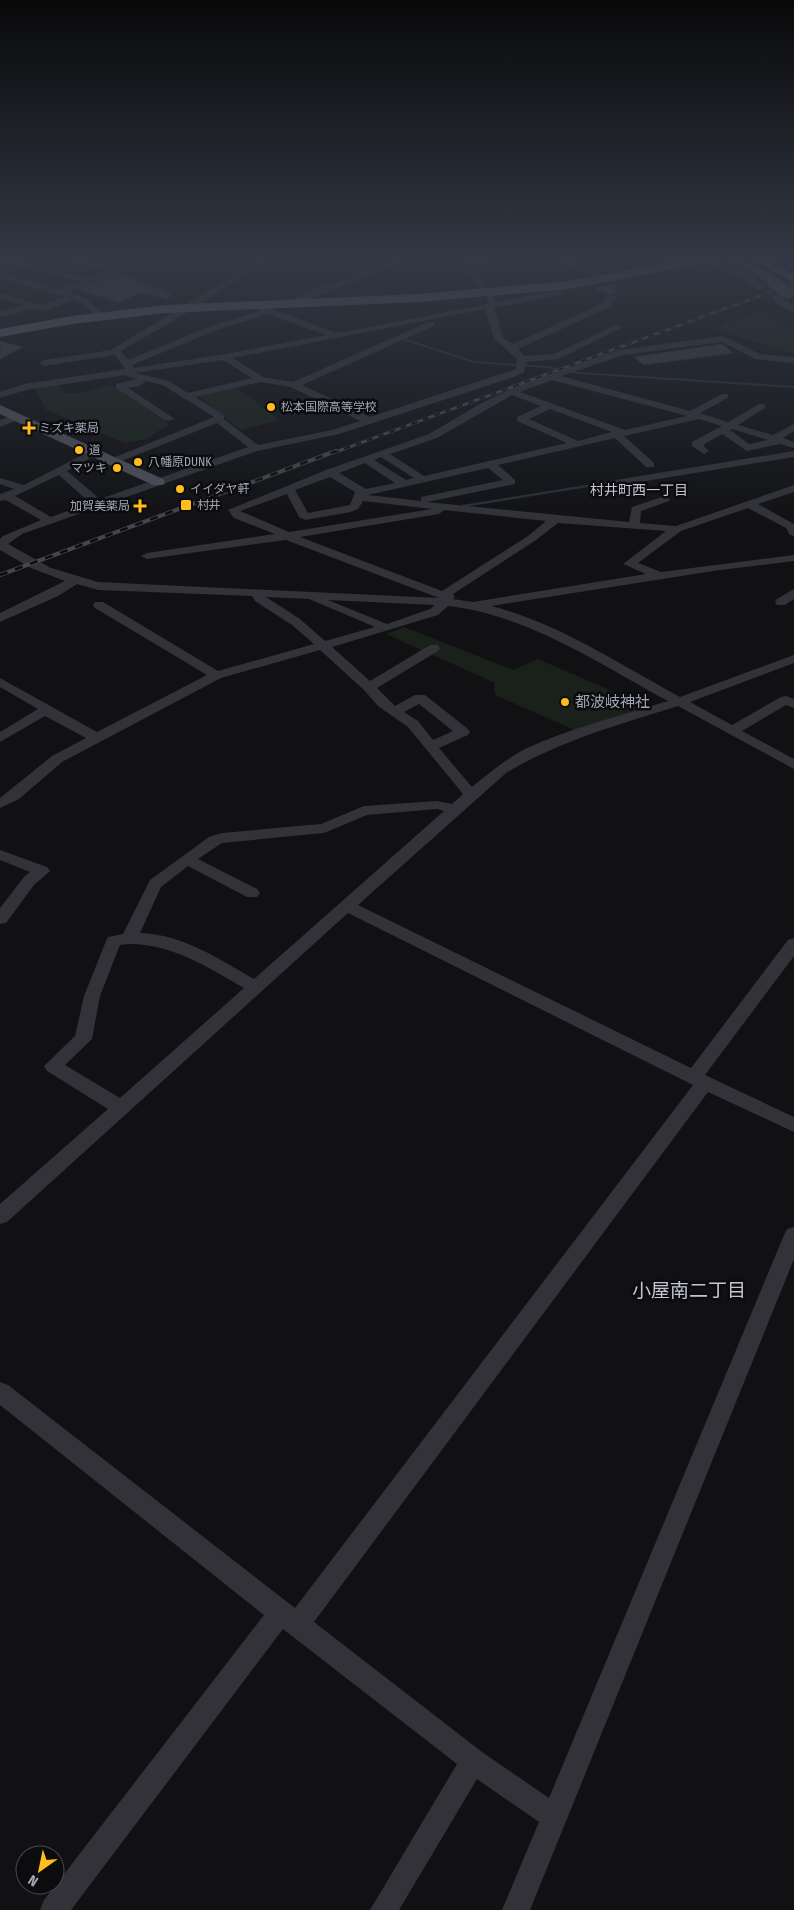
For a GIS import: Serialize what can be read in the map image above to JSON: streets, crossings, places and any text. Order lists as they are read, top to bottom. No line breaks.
{"districts":["村井町西一丁目","小屋南二丁目"],"places":{"other":["松本国際高等学校","道","八幡原DUNK","マツキ","イイダヤ軒","都波岐神社"],"health":["ミズキ薬局","加賀美薬局"],"transit":["村井"]},"north":"bottom left"}
